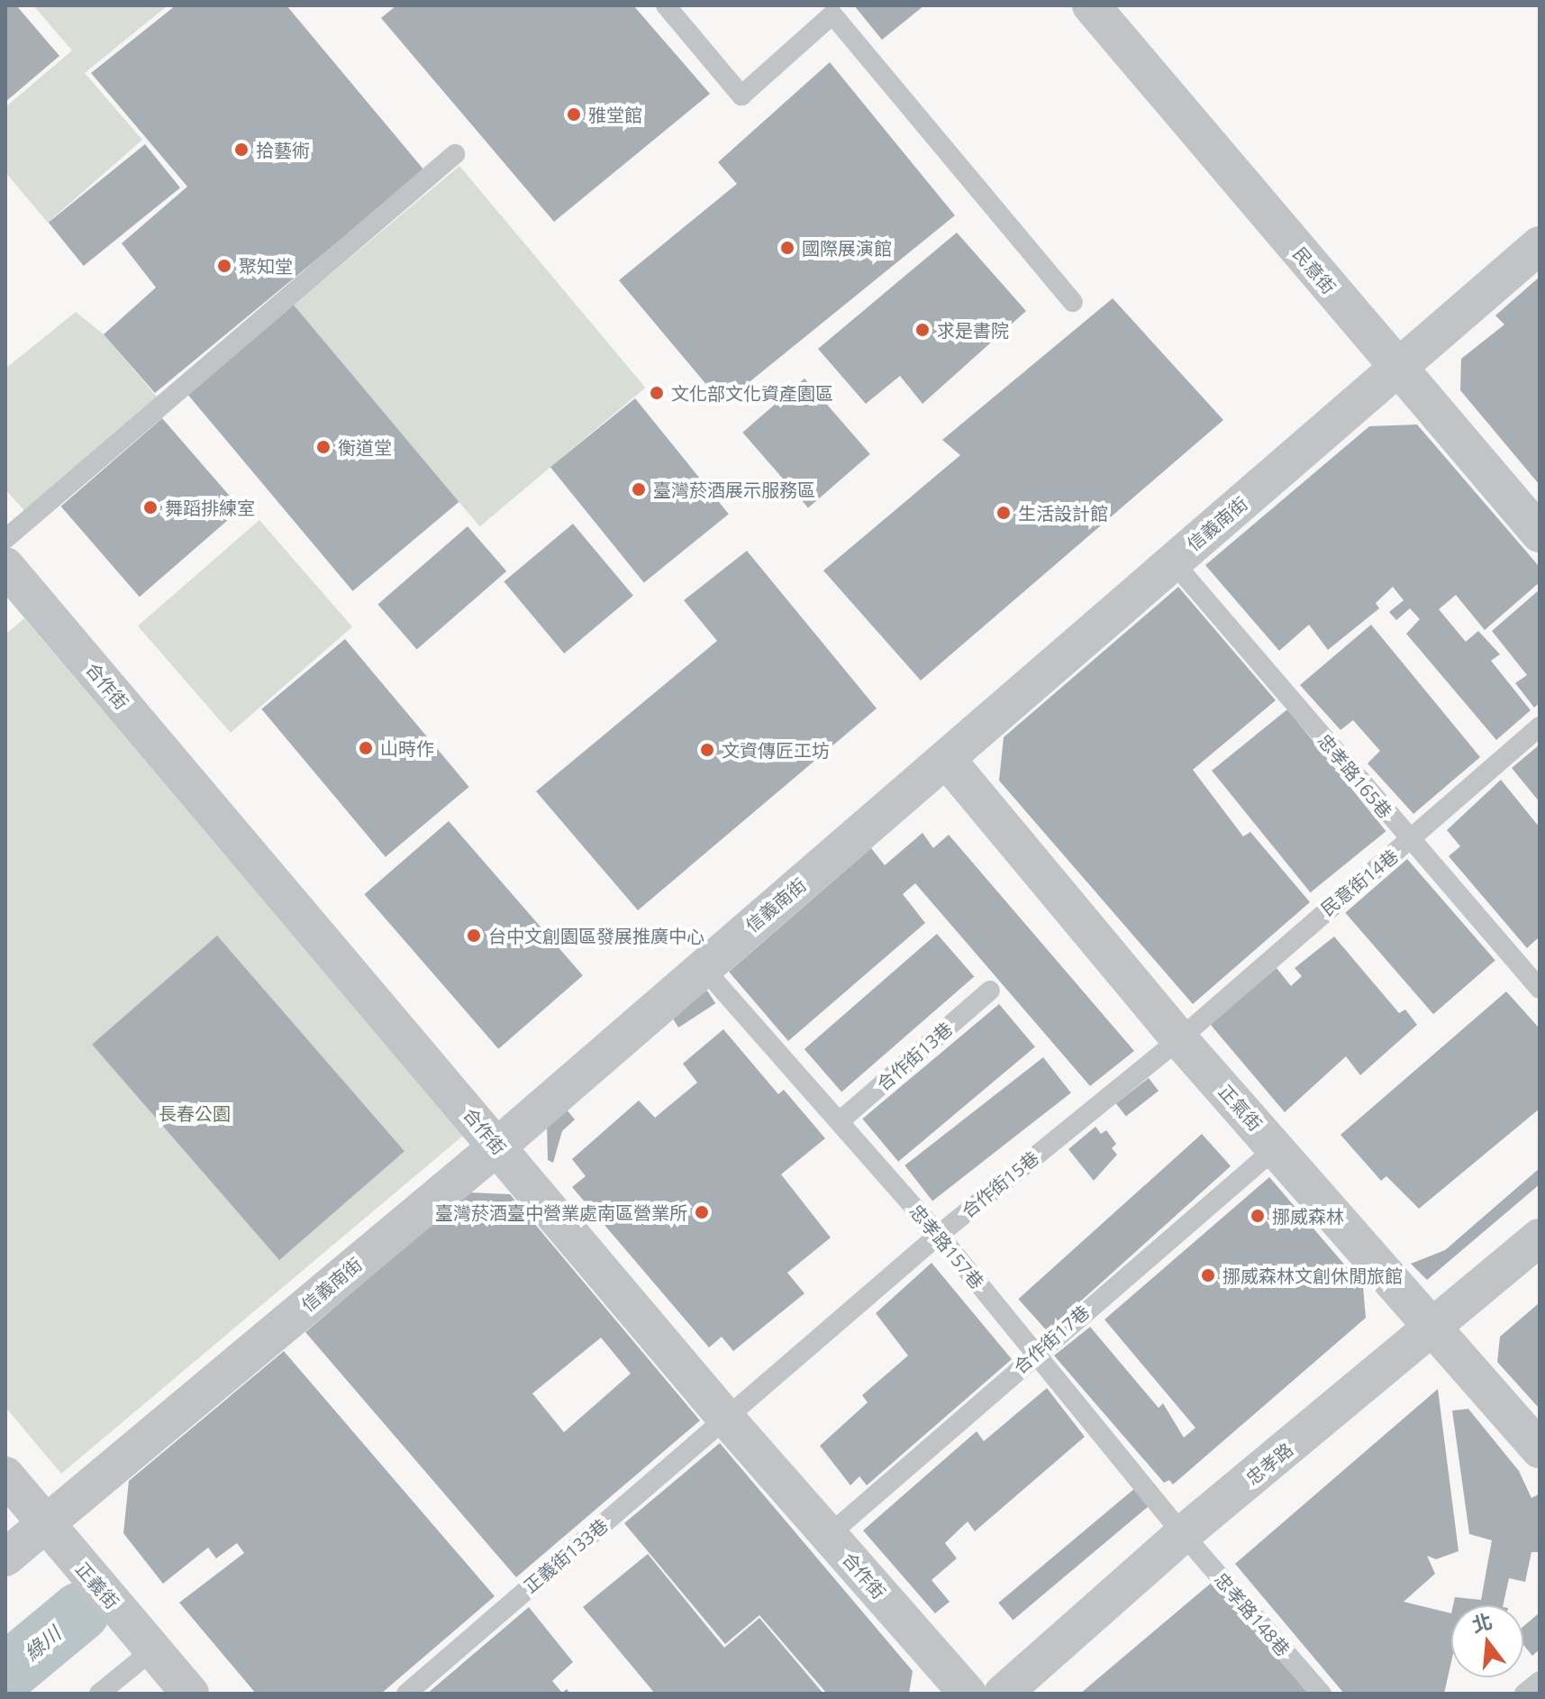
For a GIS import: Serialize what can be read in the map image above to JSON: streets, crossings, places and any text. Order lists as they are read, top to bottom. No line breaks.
{"streets":{"street":["民意街","信義南街","合作街","正氣街","忠孝路","正義街"],"lane":["忠孝路165巷","民意街14巷","合作街13巷","合作街15巷","忠孝路157巷","合作街17巷","正義街133巷","忠孝路148巷"]},"crossings":[["民意街","信義南街"],["信義南街","合作街"],["信義南街","忠孝路165巷"],["信義南街","正氣街"],["信義南街","忠孝路157巷"],["信義南街","正義街"],["合作街","合作街15巷"],["合作街","合作街17巷"],["合作街","正義街133巷"],["忠孝路165巷","民意街14巷"],["民意街14巷","正氣街"],["民意街14巷","合作街15巷"],["合作街13巷","忠孝路157巷"],["正氣街","合作街15巷"],["正氣街","合作街17巷"],["正氣街","忠孝路"],["合作街15巷","忠孝路157巷"],["合作街15巷","正義街133巷"],["忠孝路157巷","合作街17巷"],["忠孝路157巷","忠孝路"],["忠孝路157巷","忠孝路148巷"],["忠孝路","忠孝路148巷"]],"water":["綠川"],"parks":["長春公園"],"places":["雅堂館","拾藝術","國際展演館","聚知堂","求是書院","文化部文化資產園區","衡道堂","臺灣菸酒展示服務區","舞蹈排練室","生活設計館","山時作","文資傳匠工坊","台中文創園區發展推廣中心","臺灣菸酒臺中營業處南區營業所","挪威森林","挪威森林文創休閒旅館"],"north":"top"}
